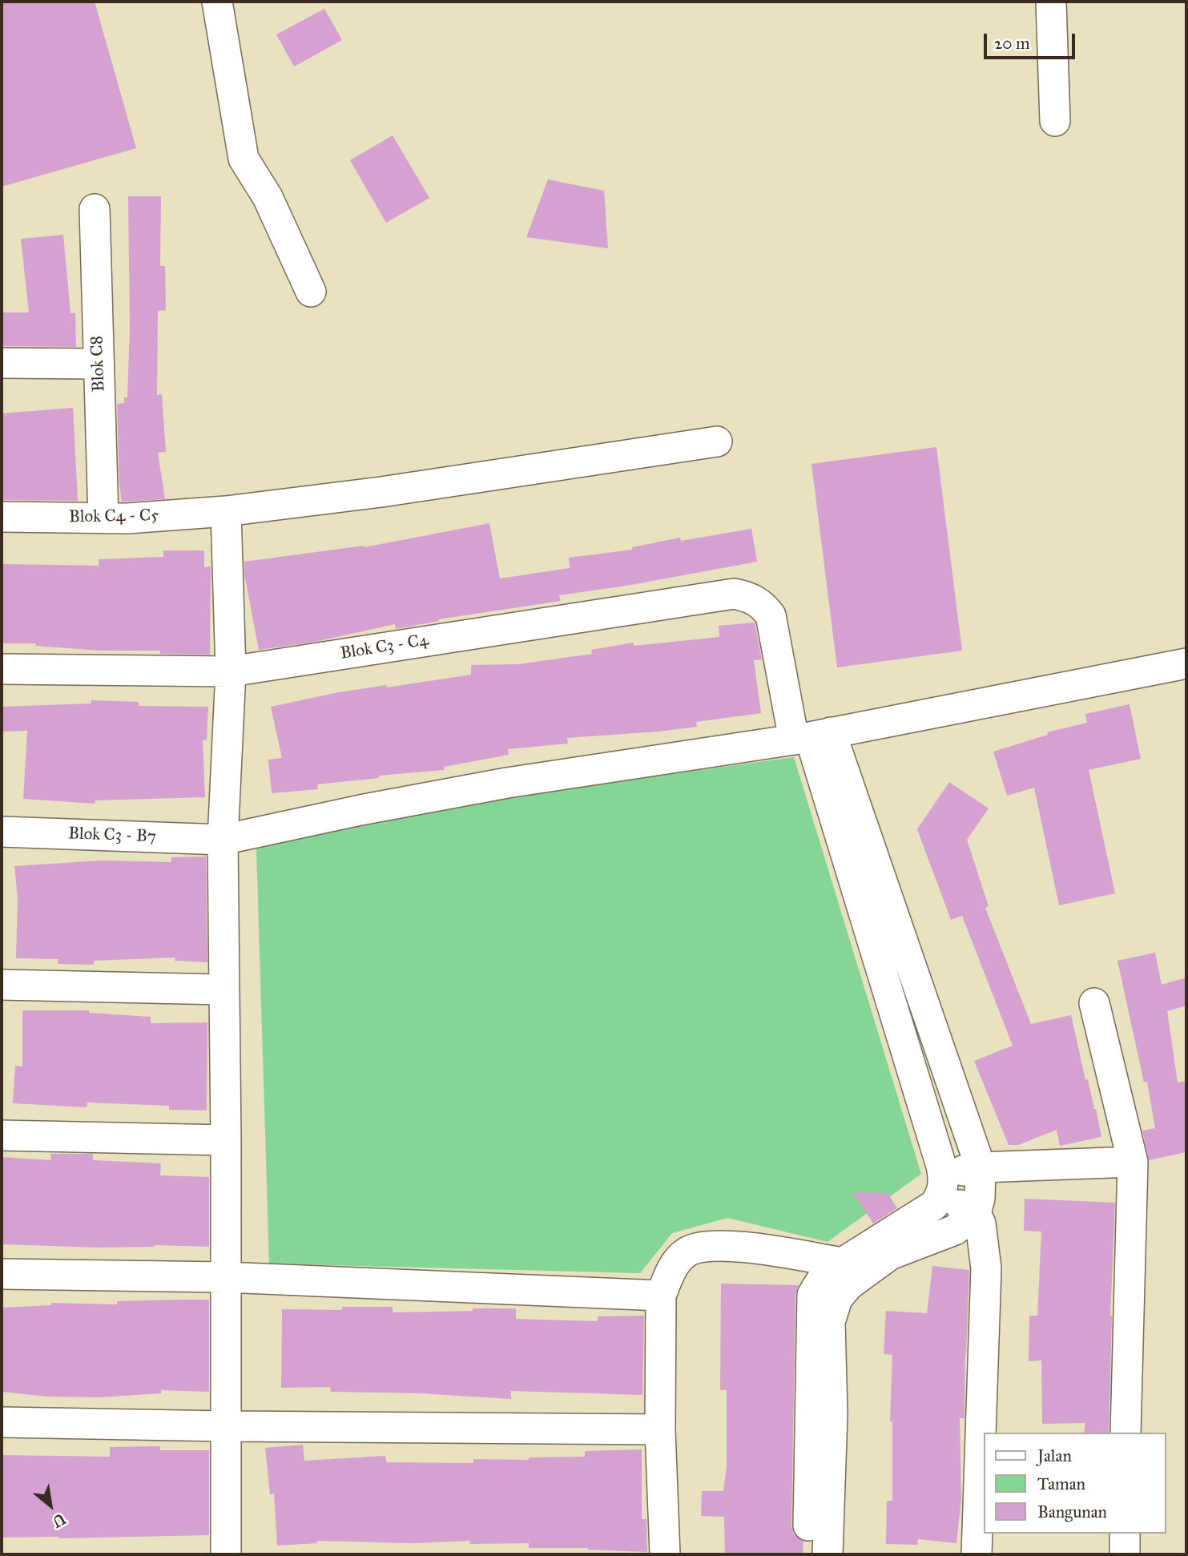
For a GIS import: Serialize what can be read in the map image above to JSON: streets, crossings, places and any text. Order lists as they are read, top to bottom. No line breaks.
{"streets":{"street":["Blok C8","Blok C4 - C5","Blok C3 - C4","Blok C3 - B7"]},"crossings":[["Blok C8","Blok C4 - C5"],["Blok C3 - C4","Blok C3 - B7"]],"legend":["Jalan","Taman","Bangunan"],"scale_bar":"20 m","north":"bottom right"}
